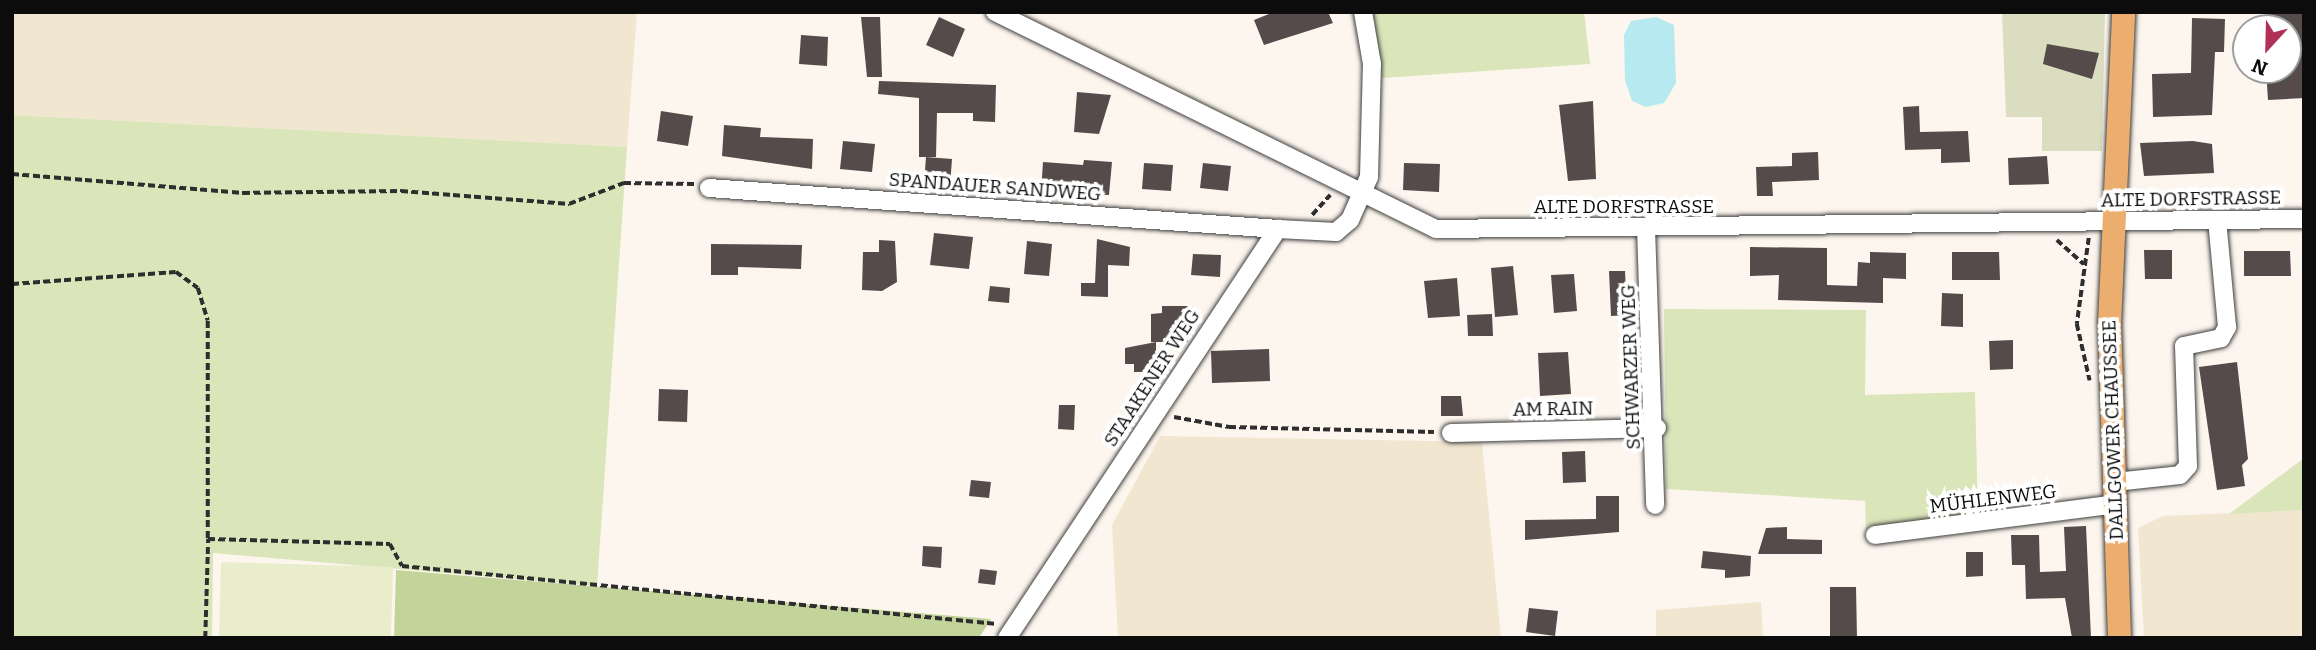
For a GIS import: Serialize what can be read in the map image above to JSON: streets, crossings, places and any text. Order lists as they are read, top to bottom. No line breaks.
{"streets":{"main road":["DALLGOWER CHAUSSEE"],"street":["SPANDAUER SANDWEG","ALTE DORFSTRASSE","SCHWARZER WEG","STAAKENER WEG","AM RAIN","MÜHLENWEG"]},"crossings":[["SPANDAUER SANDWEG","STAAKENER WEG"],["ALTE DORFSTRASSE","SCHWARZER WEG"],["ALTE DORFSTRASSE","DALLGOWER CHAUSSEE"],["ALTE DORFSTRASSE","MÜHLENWEG"],["SCHWARZER WEG","AM RAIN"],["DALLGOWER CHAUSSEE","MÜHLENWEG"]],"north":"bottom"}
